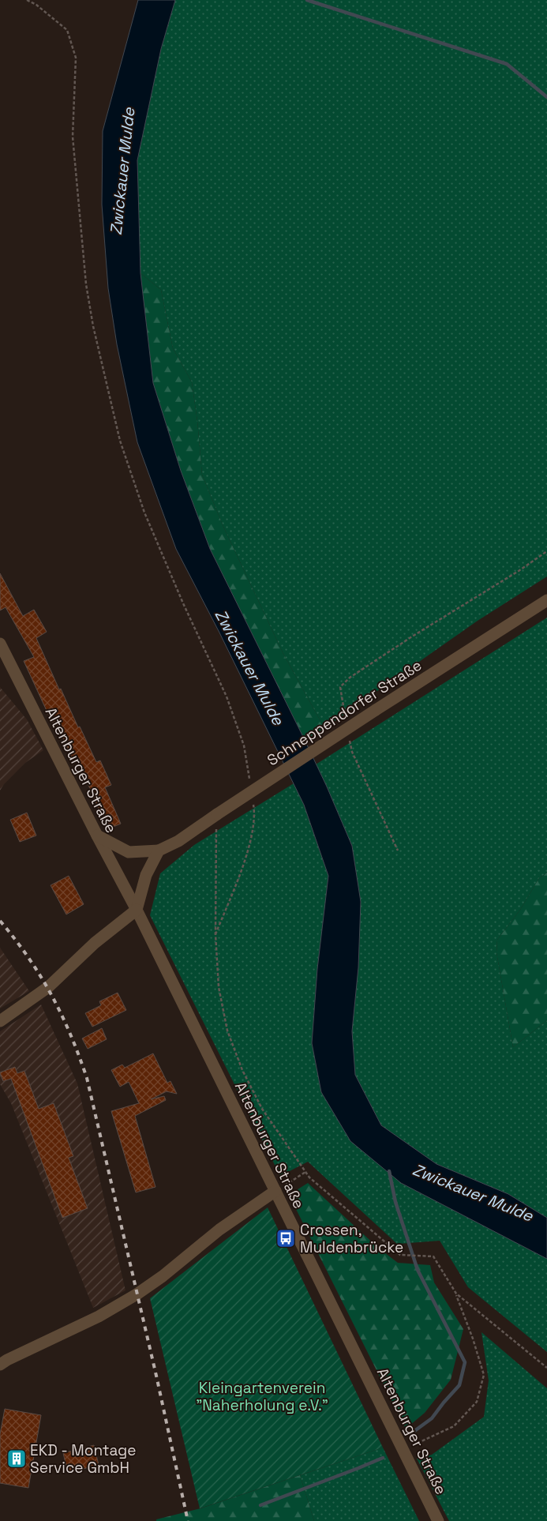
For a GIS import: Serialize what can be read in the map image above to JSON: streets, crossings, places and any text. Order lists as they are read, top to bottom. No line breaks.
{"streets":{"street":["Schneppendorfer Straße","Altenburger Straße"]},"crossings":[["Schneppendorfer Straße","Altenburger Straße"]],"water":["Zwickauer Mulde"],"parks":["Kleingartenverein \"Naherholung e.V.\""],"places":{"bus stop":["Crossen, Muldenbrücke"],"building":["EKD - Montage Service GmbH"]}}
